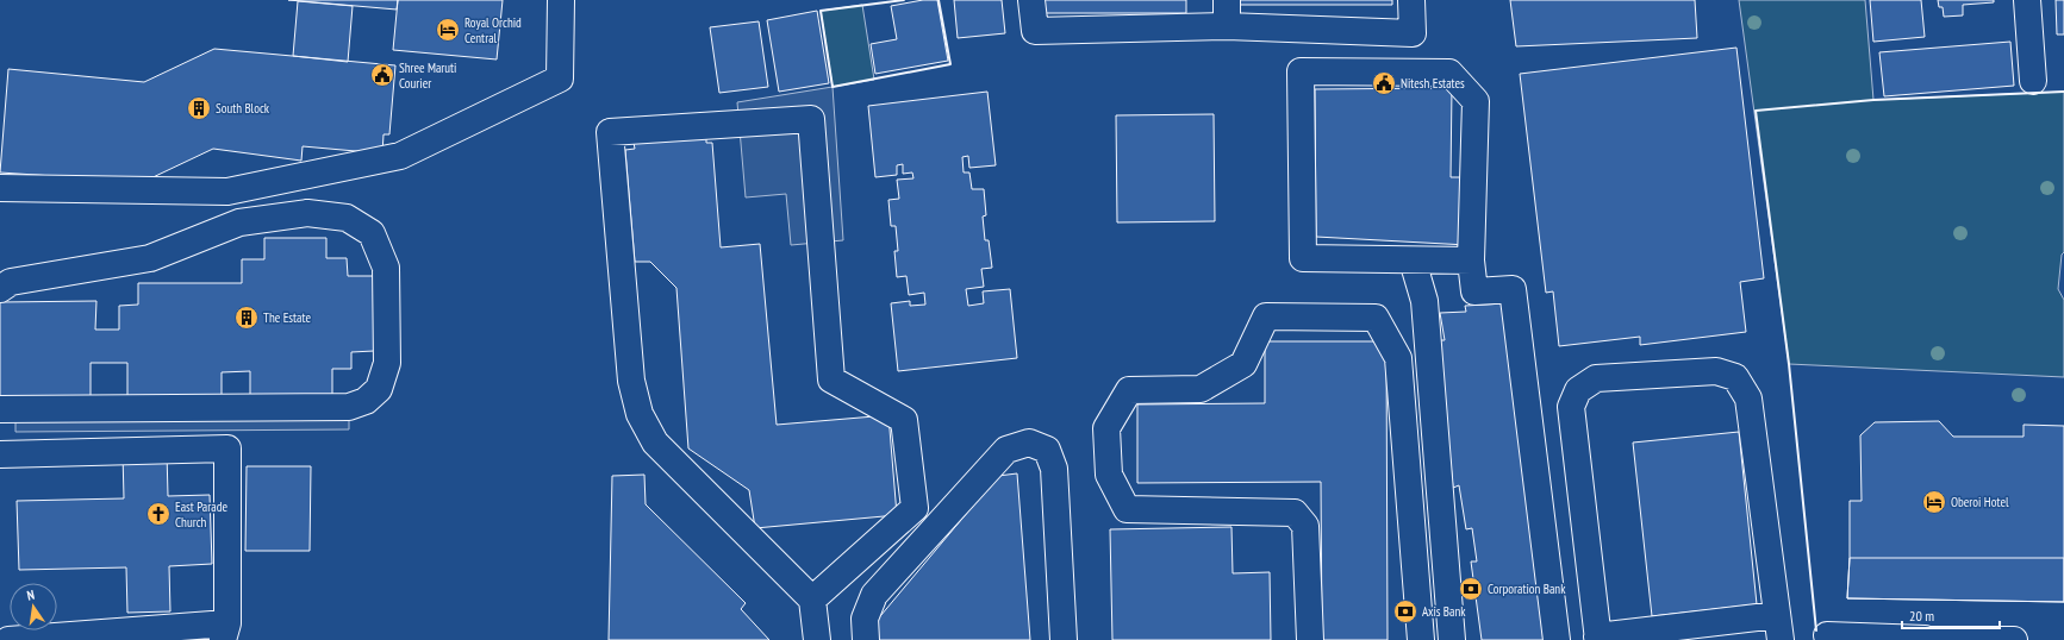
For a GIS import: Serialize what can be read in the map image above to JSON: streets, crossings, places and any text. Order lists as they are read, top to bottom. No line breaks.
{"places":{"hotel":["Royal Orchid Central","Oberoi Hotel"],"public building":["Shree Maruti Courier","Nitesh Estates"],"building":["South Block","The Estate"],"church":["East Parade Church"],"bank":["Corporation Bank","Axis Bank"]},"scale_bar":"20 m","north":"top"}
